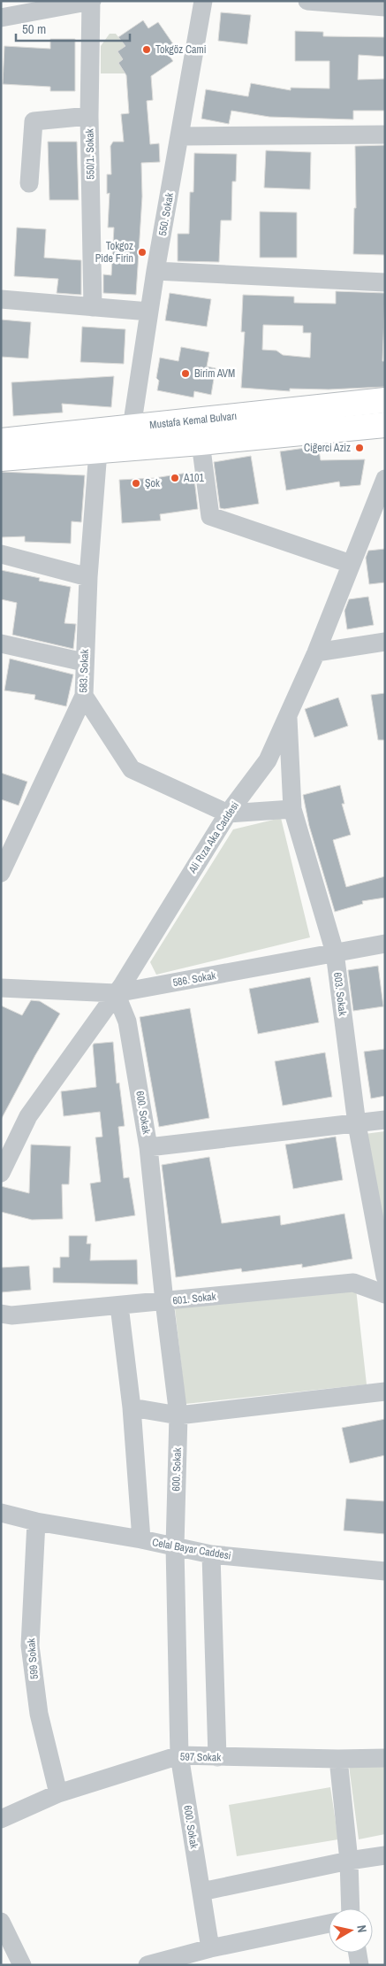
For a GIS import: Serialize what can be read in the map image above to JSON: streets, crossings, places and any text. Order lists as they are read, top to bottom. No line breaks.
{"streets":{"main road":["Mustafa Kemal Bulvarı"],"street":["550/1. Sokak","550. Sokak","583. Sokak","Ali Rıza Aka Caddesi","586. Sokak","603. Sokak","600. Sokak","601. Sokak","Celal Bayar Caddesi","599 Sokak","597 Sokak"]},"crossings":[["550. Sokak","Mustafa Kemal Bulvarı"],["Mustafa Kemal Bulvarı","583. Sokak"],["Ali Rıza Aka Caddesi","586. Sokak"],["Ali Rıza Aka Caddesi","603. Sokak"],["Ali Rıza Aka Caddesi","600. Sokak"],["586. Sokak","603. Sokak"],["586. Sokak","600. Sokak"],["600. Sokak","601. Sokak"],["600. Sokak","Celal Bayar Caddesi"],["600. Sokak","597 Sokak"],["Celal Bayar Caddesi","599 Sokak"],["599 Sokak","597 Sokak"]],"places":["Tokgöz Cami","Tokgoz Pide Firin","Birim AVM","Ciğerci Aziz","A101","Şok"],"scale_bar":"50 m","north":"right"}
